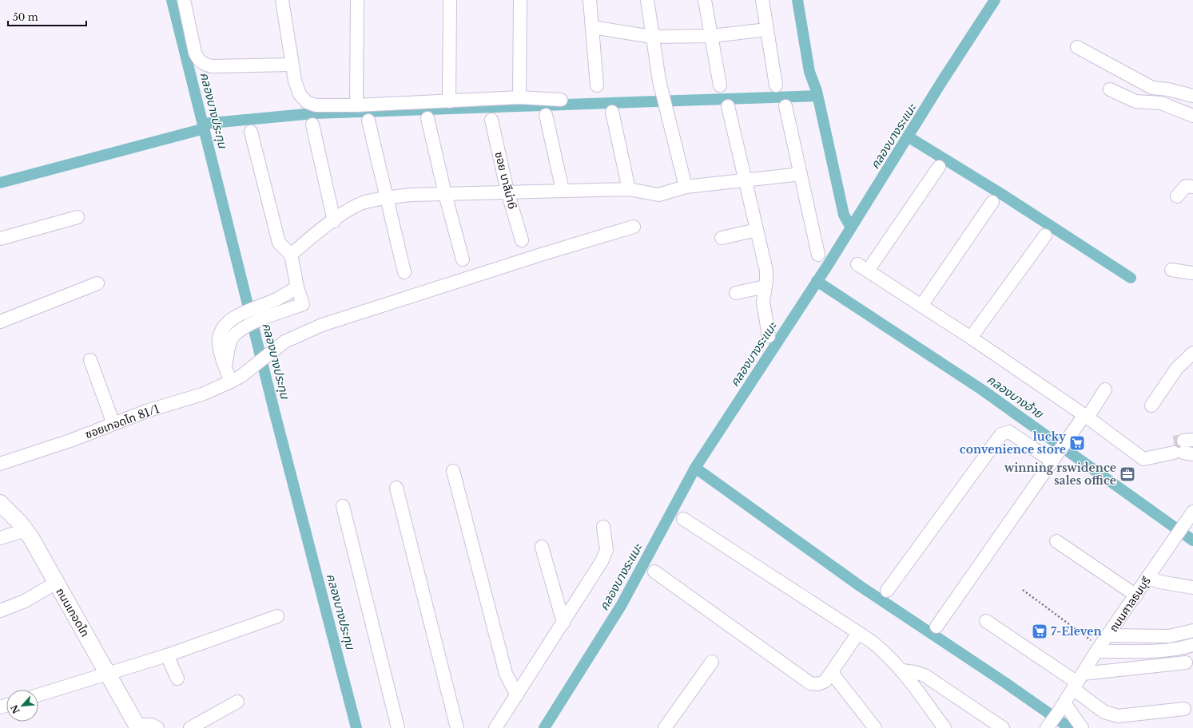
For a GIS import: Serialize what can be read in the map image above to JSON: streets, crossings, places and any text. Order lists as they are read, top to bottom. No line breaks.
{"streets":{"main road":["ถนนเทอดไท"],"street":["ซอย บาลีน่า6","ซอยเทอดไท 81/1","ถนนศาลธนบุรี"]},"water":["คลองบางประทุน","คลองบางระแนะ","คลองบางอ้าย"],"places":{"supermarket":["lucky convenience store","7-Eleven"],"office":["winning rswidence sales office"]},"scale_bar":"50 m","north":"bottom left"}
